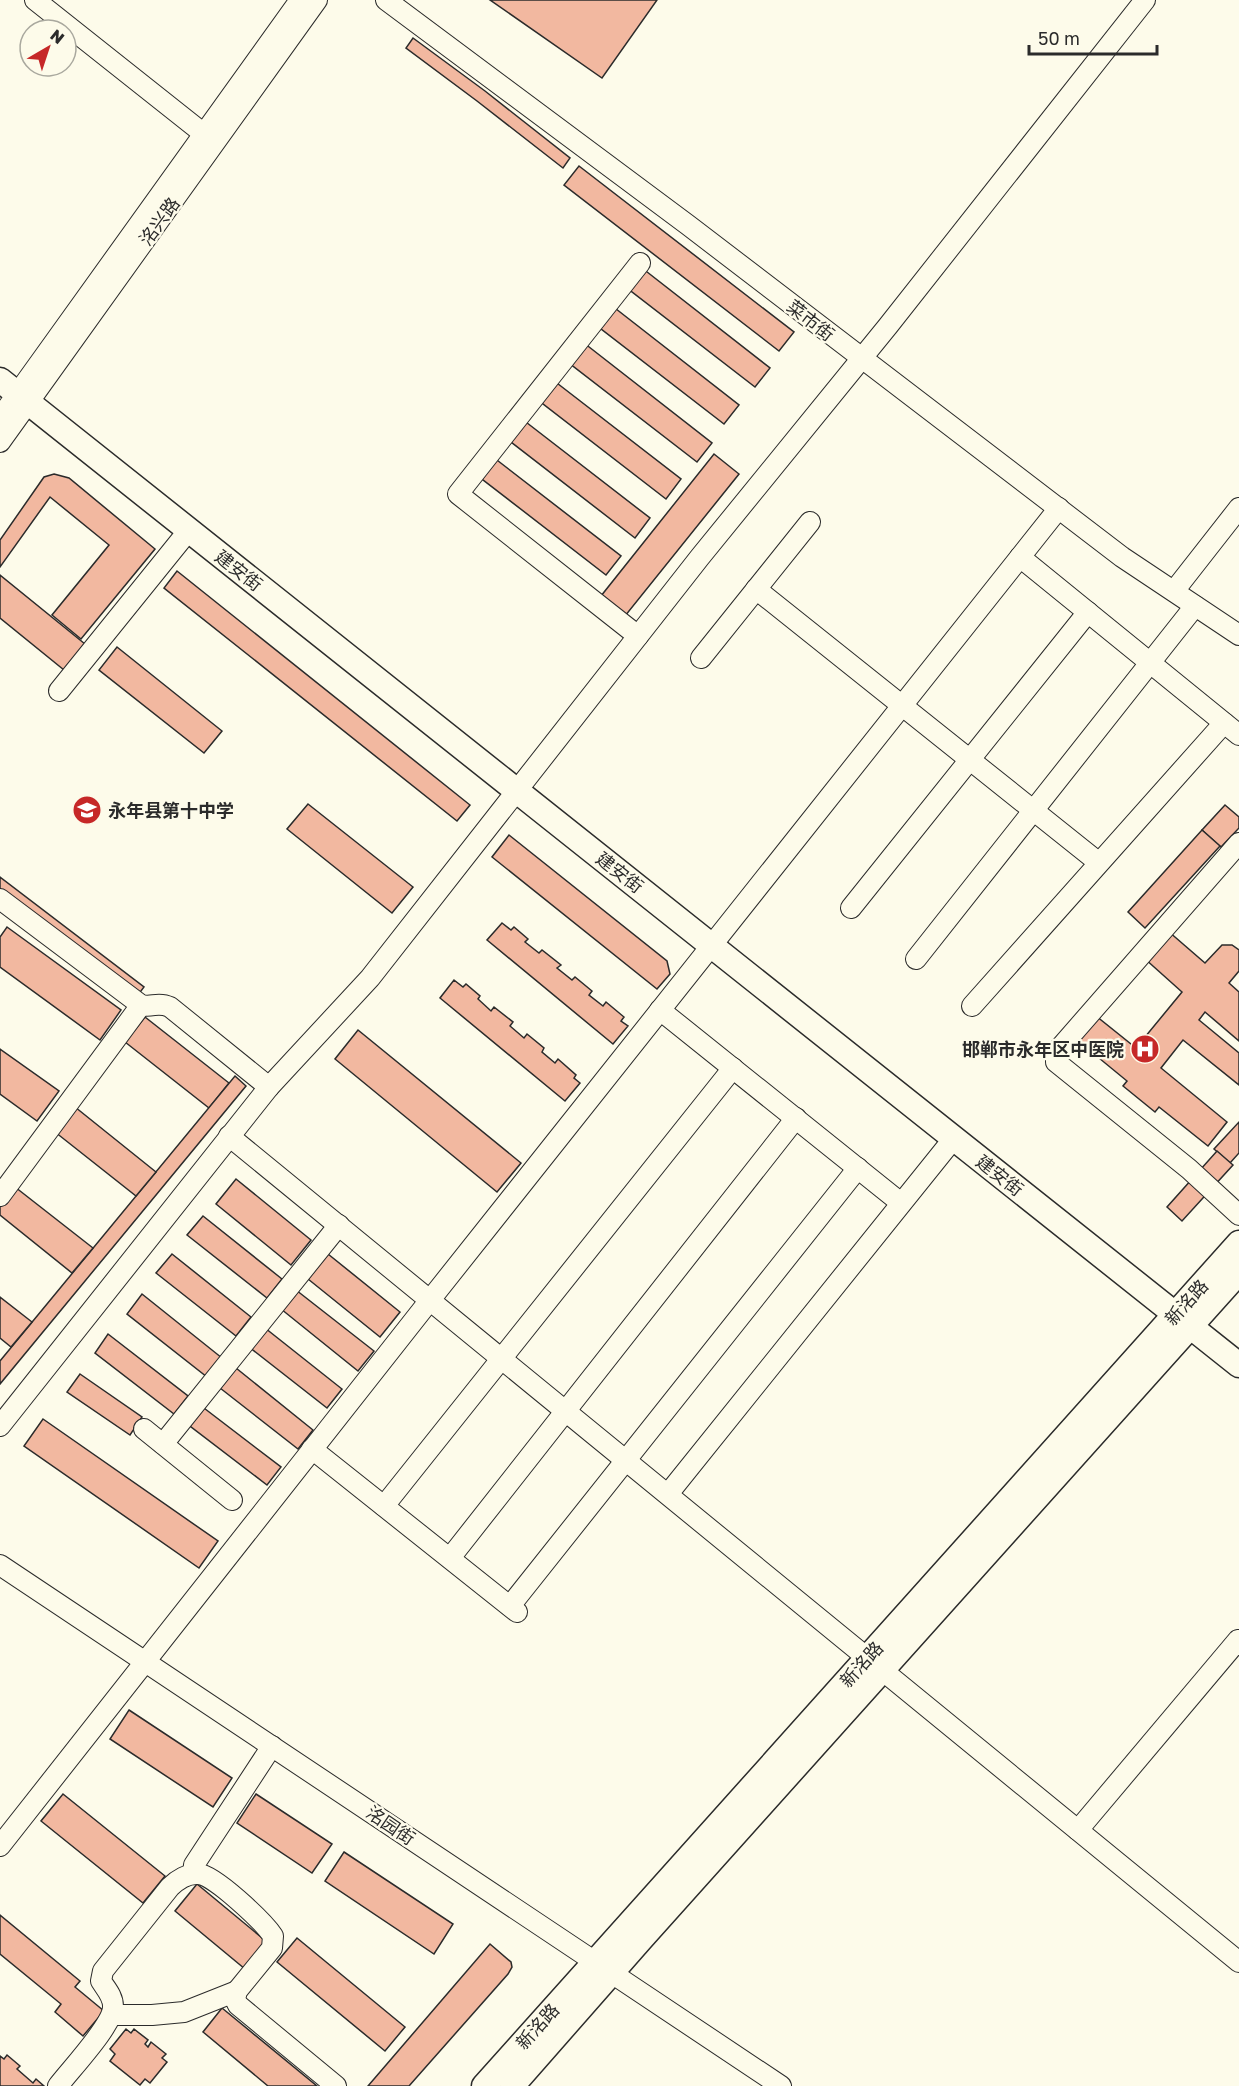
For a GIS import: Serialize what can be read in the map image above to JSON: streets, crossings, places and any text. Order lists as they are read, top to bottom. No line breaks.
{"streets":{"main road":["建安街","新洺路"],"street":["洺兴路","菜市街","洺园街"]},"crossings":[["洺兴路","建安街"],["建安街","新洺路"],["新洺路","洺园街"]],"places":{"school or university":["永年县第十中学"],"hospital":["邯郸市永年区中医院"]},"scale_bar":"50 m","north":"top right"}
